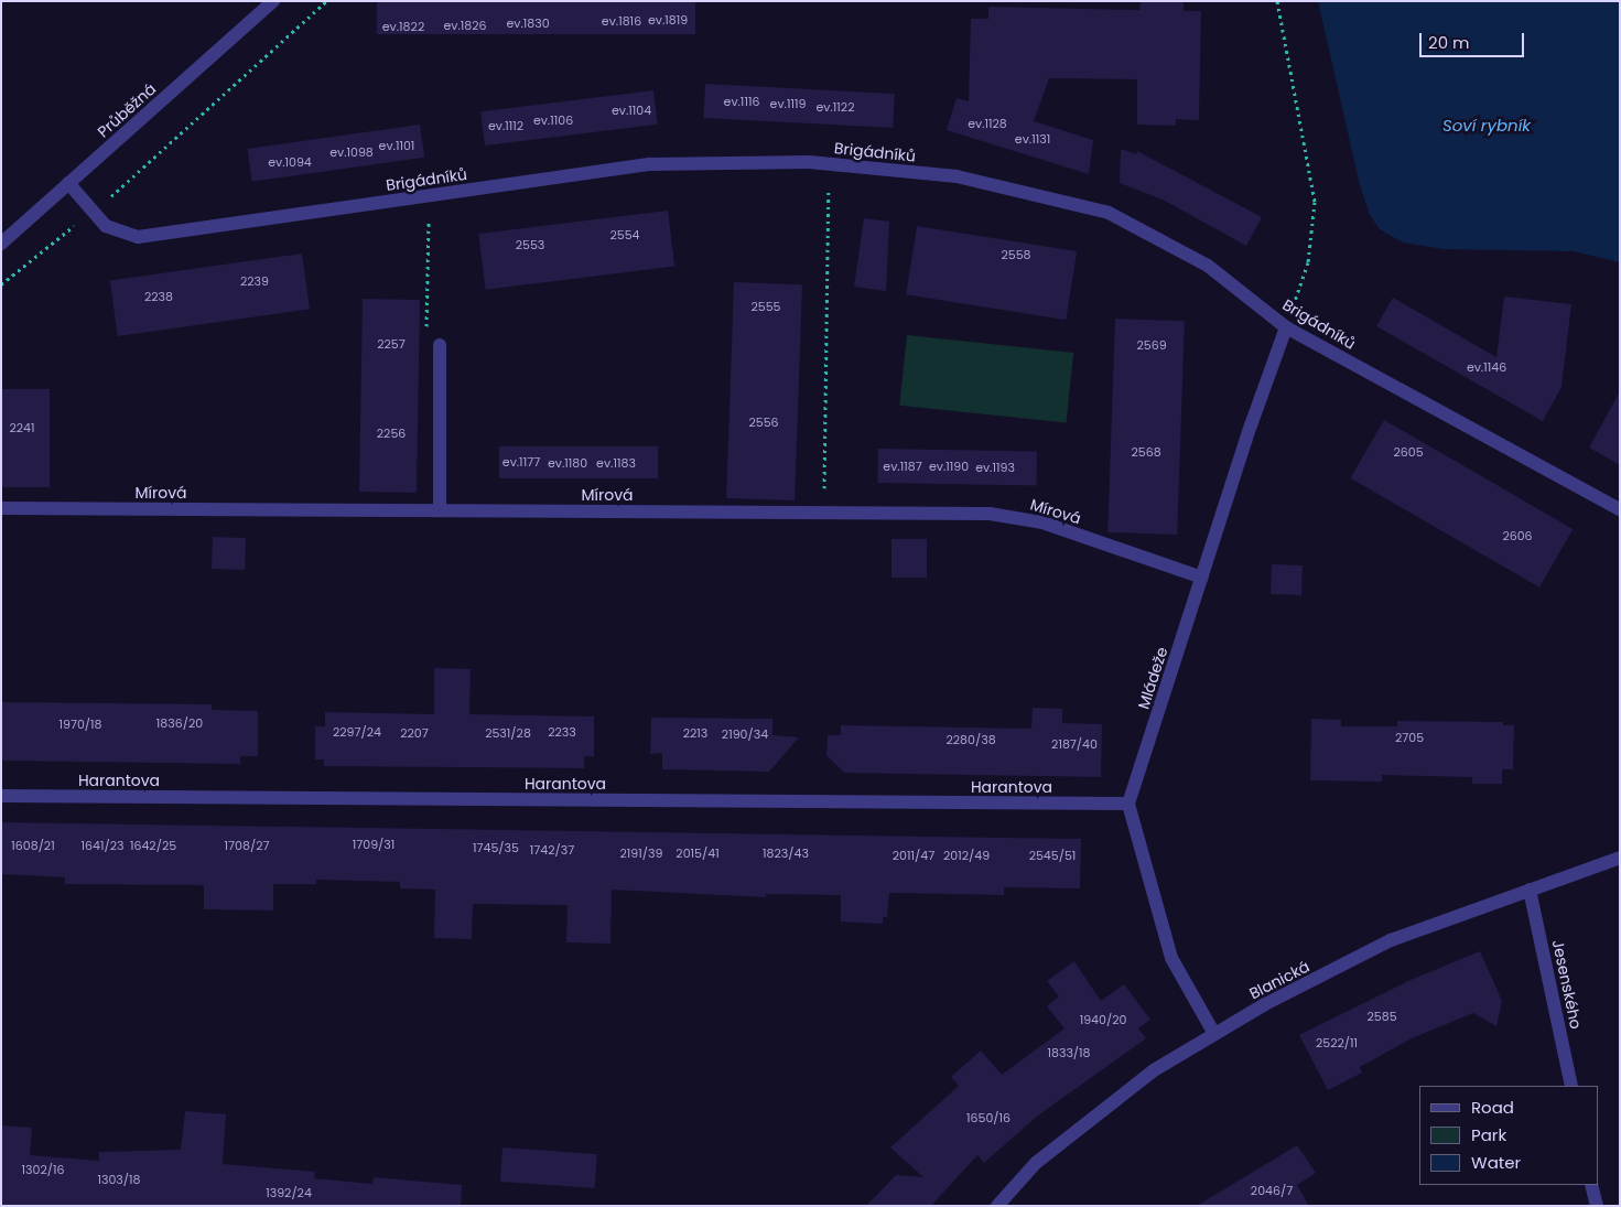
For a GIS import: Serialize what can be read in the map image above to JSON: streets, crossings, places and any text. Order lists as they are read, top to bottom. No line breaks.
{"streets":{"street":["Průběžná","Brigádníků","Mírová","Mládeže","Harantova","Blanická","Jesenského"]},"crossings":[["Průběžná","Brigádníků"],["Brigádníků","Mládeže"],["Mírová","Mládeže"],["Mládeže","Harantova"],["Blanická","Jesenského"]],"water":["Soví rybník"],"house_numbers":["ev.1819","ev.1816","ev.1830","ev.1826","ev.1822","ev.1116","ev.1119","ev.1122","ev.1104","ev.1106","ev.1128","ev.1112","ev.1131","ev.1101","ev.1098","ev.1094","2554","2553","2558","2239","2238","2555","2257","2569","ev.1146","2556","2241","2256","2568","2605","ev.1177","ev.1180","ev.1183","ev.1187","ev.1190","ev.1193","2606","1836/20","1970/18","2297/24","2233","2207","2531/28","2213","2190/34","2705","2280/38","2187/40","1709/31","1608/21","1641/23","1642/25","1708/27","1745/35","1742/37","2191/39","2015/41","1823/43","2011/47","2012/49","2545/51","2585","1940/20","2522/11","1833/18","1650/16","1302/16","1303/18","2046/7","1392/24"],"legend":["Road","Park","Water"],"scale_bar":"20 m"}
